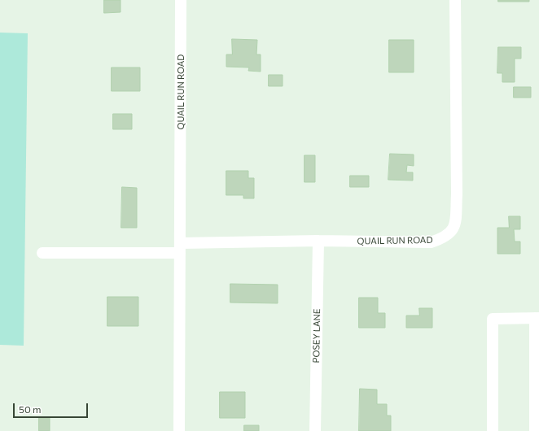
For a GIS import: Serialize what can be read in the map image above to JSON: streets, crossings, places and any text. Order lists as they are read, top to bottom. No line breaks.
{"streets":{"street":["QUAIL RUN ROAD","POSEY LANE"]},"crossings":[["QUAIL RUN ROAD","POSEY LANE"]],"scale_bar":"50 m"}
